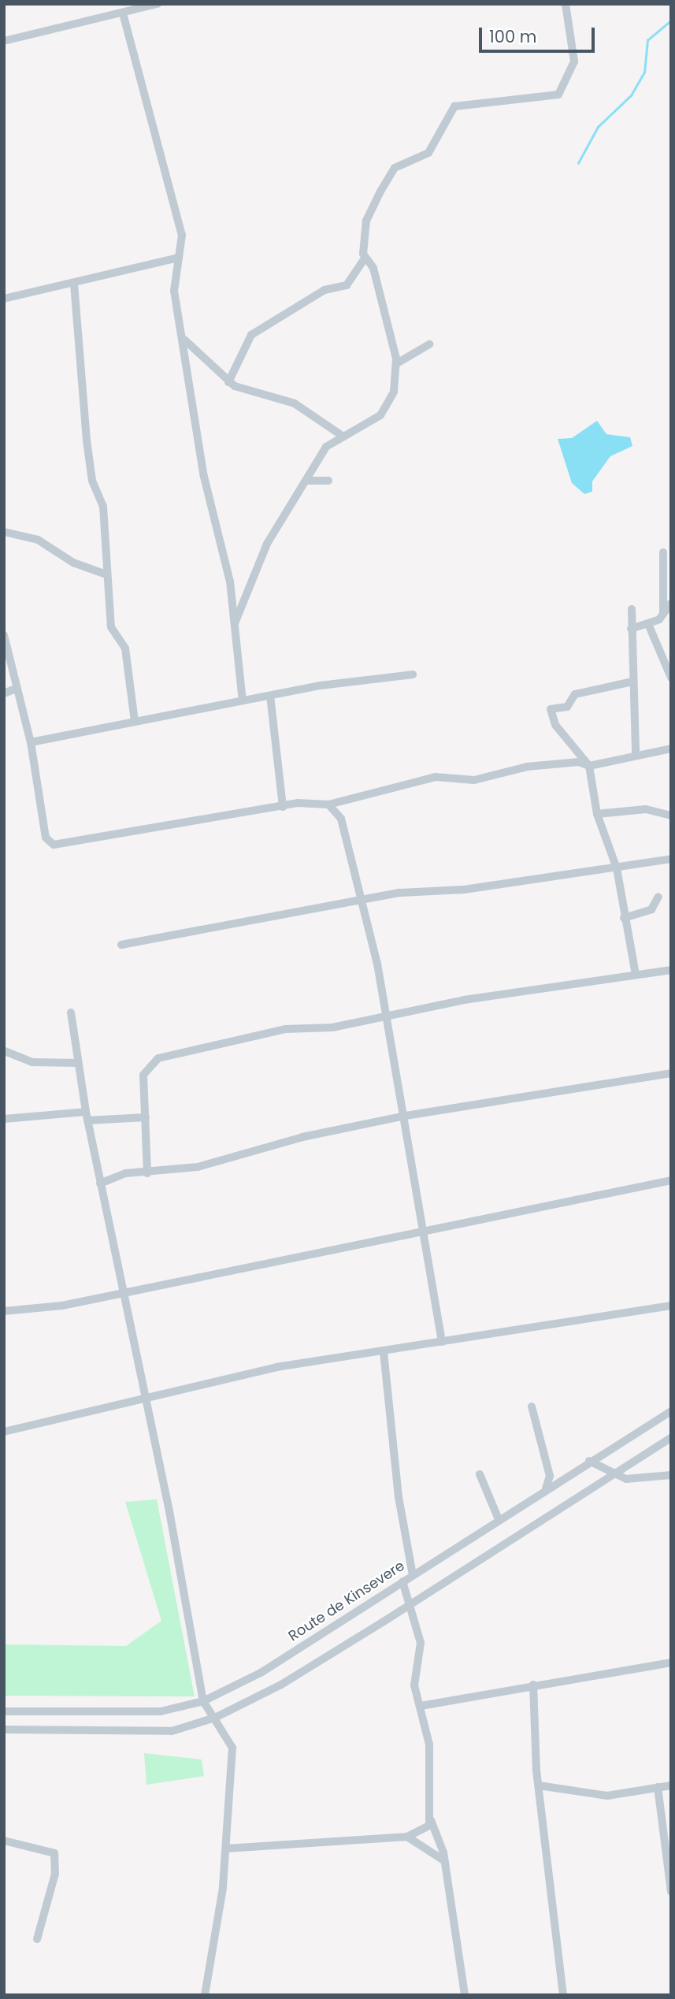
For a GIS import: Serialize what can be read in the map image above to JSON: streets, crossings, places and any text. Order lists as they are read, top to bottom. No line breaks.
{"streets":{"street":["Route de Kinsevere"]},"scale_bar":"100 m"}
